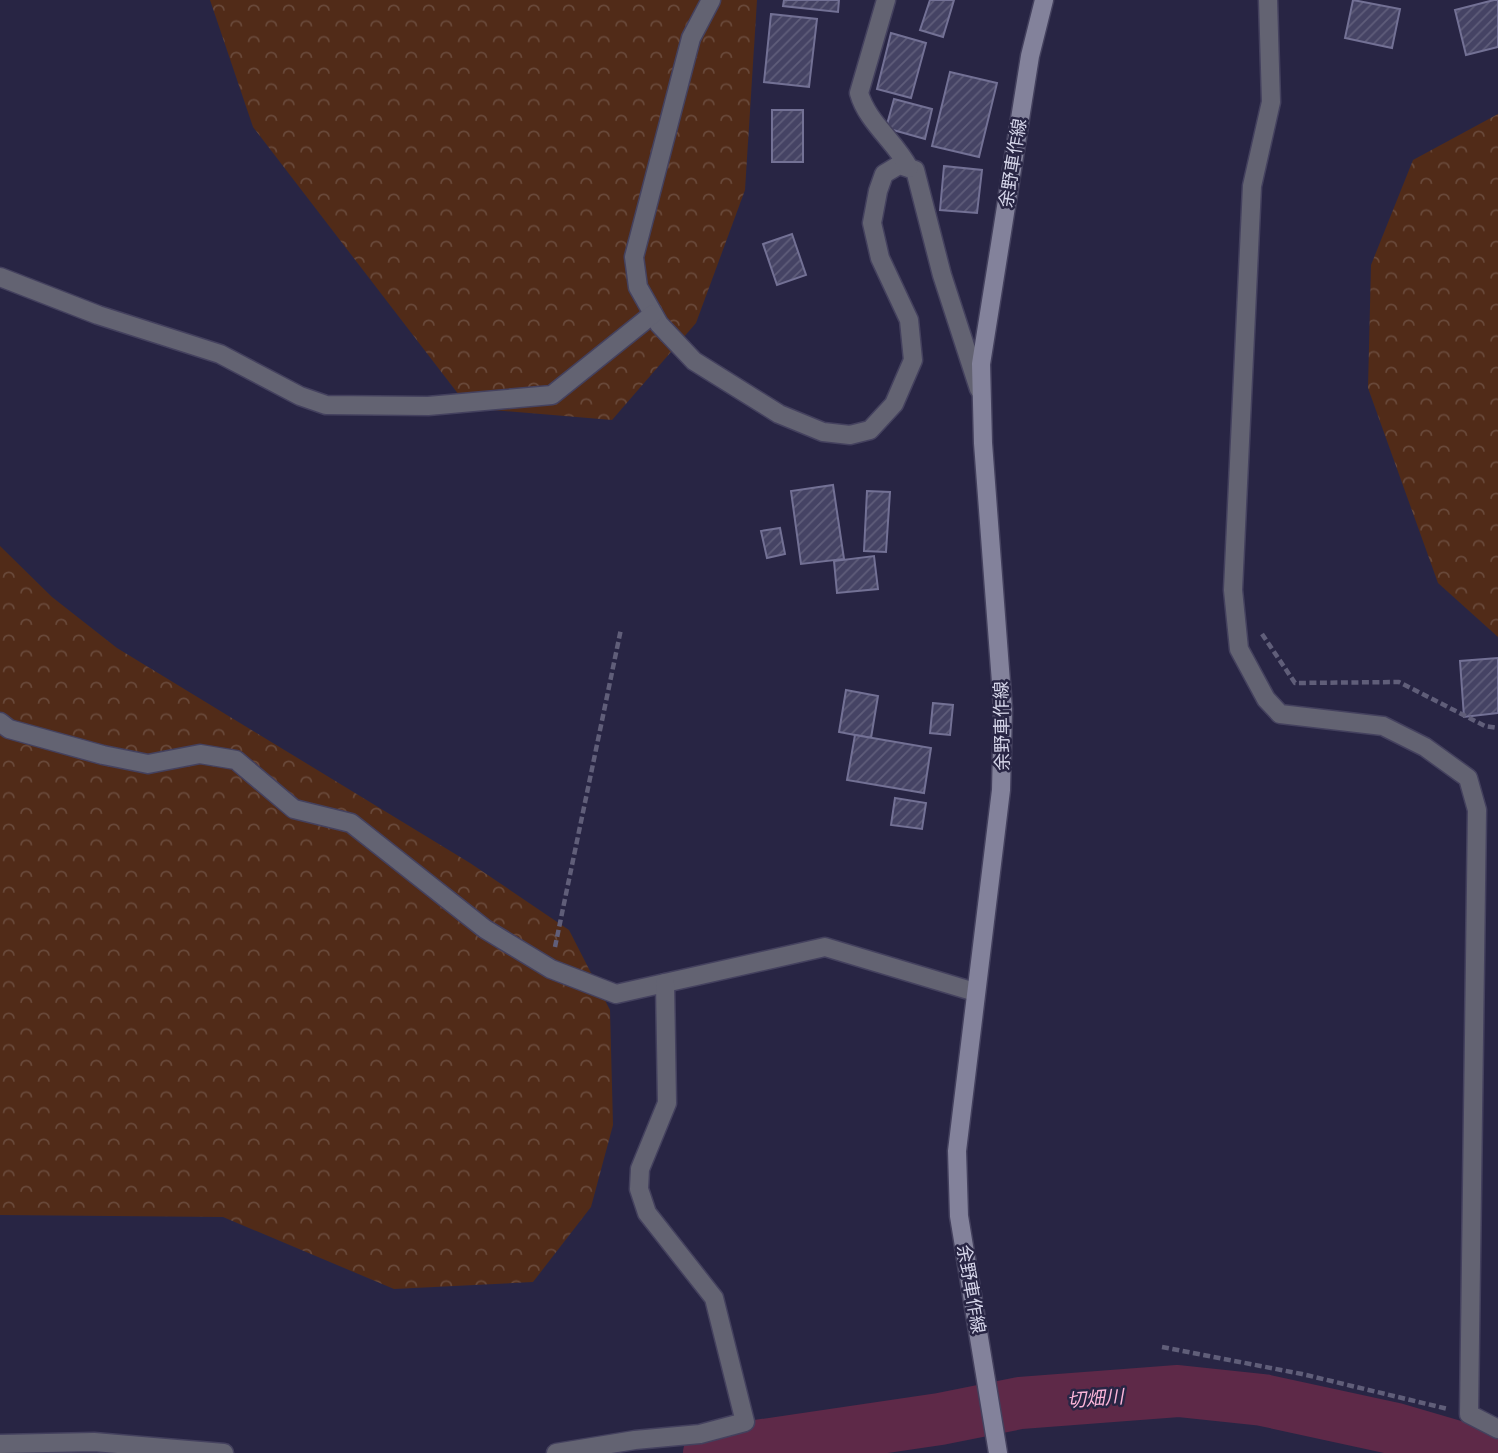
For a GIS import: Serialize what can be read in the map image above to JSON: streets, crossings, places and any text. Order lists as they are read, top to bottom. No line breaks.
{"streets":{"main road":["余野車作線"]},"water":["切畑川"]}
